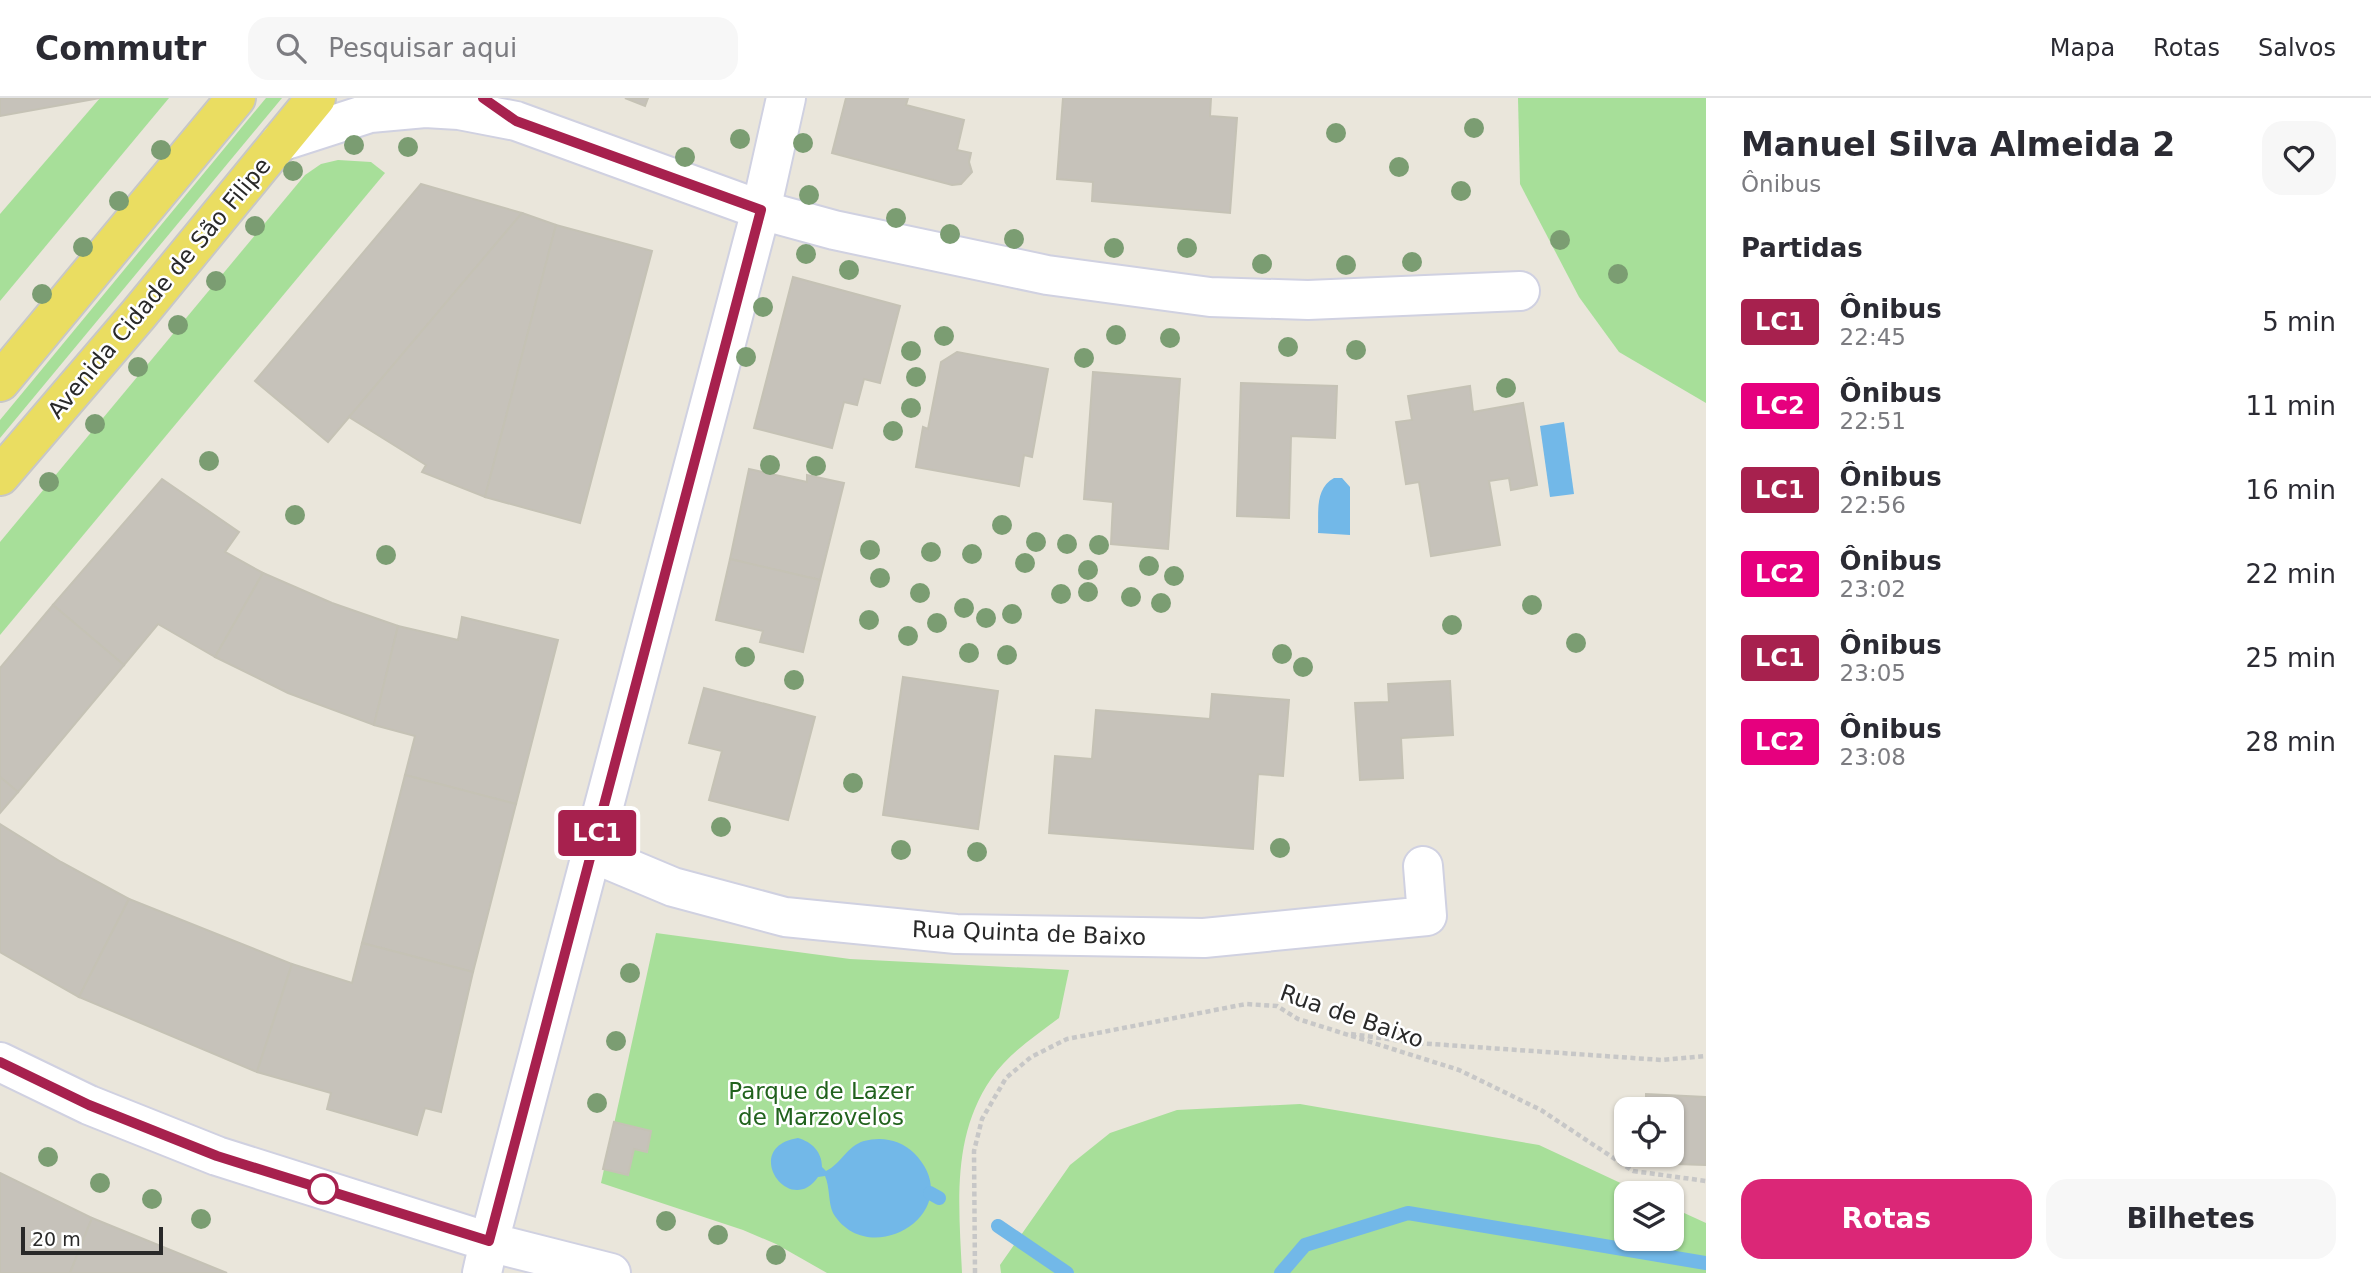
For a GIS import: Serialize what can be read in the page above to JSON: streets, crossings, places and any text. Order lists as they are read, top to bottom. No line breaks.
{"streets":{"main road":["Avenida Cidade de São Filipe"],"street":["Rua Quinta de Baixo"],"path":["Rua de Baixo"]},"parks":["Parque de Lazer de Marzovelos"],"lines":["bus line LC1"],"scale_bar":"20 m","page":{"header":"Commutr","search":"Pesquisar aqui","nav":["Mapa","Rotas","Salvos"],"on_map":"LC1","heading":[["Manuel Silva Almeida 2","Ônibus"],"Partidas"],"list":[{"mark":"LC1","name":"Ônibus","note":"22:45","value":"5 min"},{"mark":"LC2","name":"Ônibus","note":"22:51","value":"11 min"},{"mark":"LC1","name":"Ônibus","note":"22:56","value":"16 min"},{"mark":"LC2","name":"Ônibus","note":"23:02","value":"22 min"},{"mark":"LC1","name":"Ônibus","note":"23:05","value":"25 min"},{"mark":"LC2","name":"Ônibus","note":"23:08","value":"28 min"}],"buttons":["Rotas","Bilhetes"],"scale":"20 m"}}
